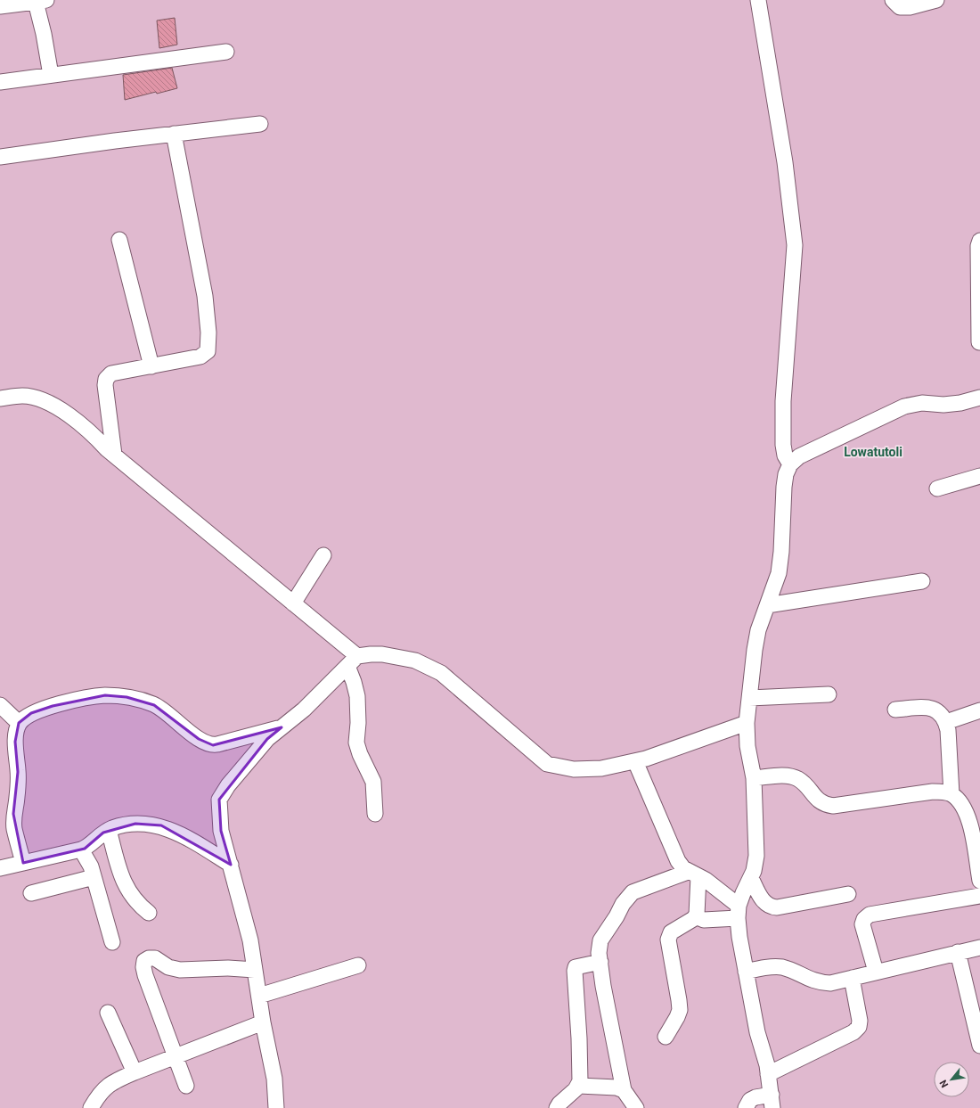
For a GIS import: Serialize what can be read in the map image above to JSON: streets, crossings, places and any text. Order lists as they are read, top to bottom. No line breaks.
{"districts":["Lowatutoli"],"north":"bottom left"}
